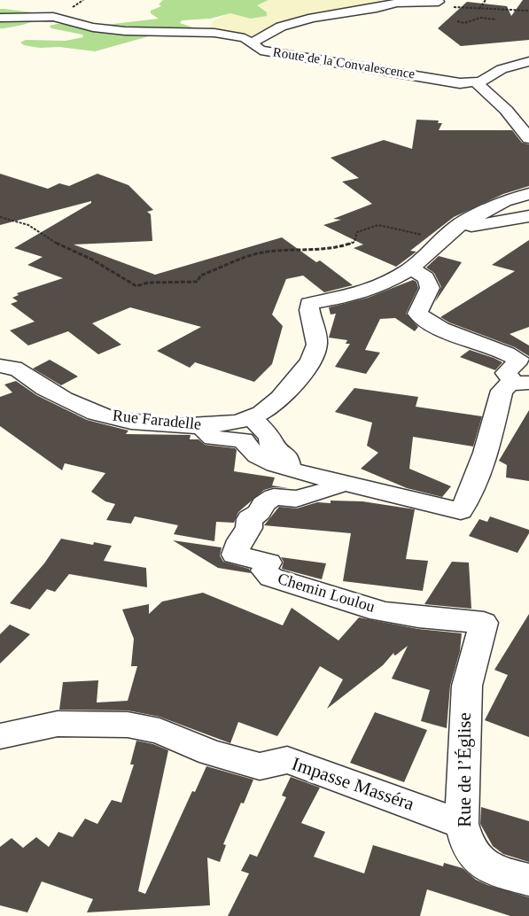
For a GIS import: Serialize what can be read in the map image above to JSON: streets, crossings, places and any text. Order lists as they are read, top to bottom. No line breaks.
{"streets":{"street":["Route de la Convalescence","Rue Faradelle","Chemin Loulou","Rue de l’Église","Impasse Masséra"]},"crossings":[["Chemin Loulou","Rue de l’Église"],["Rue de l’Église","Impasse Masséra"]]}
